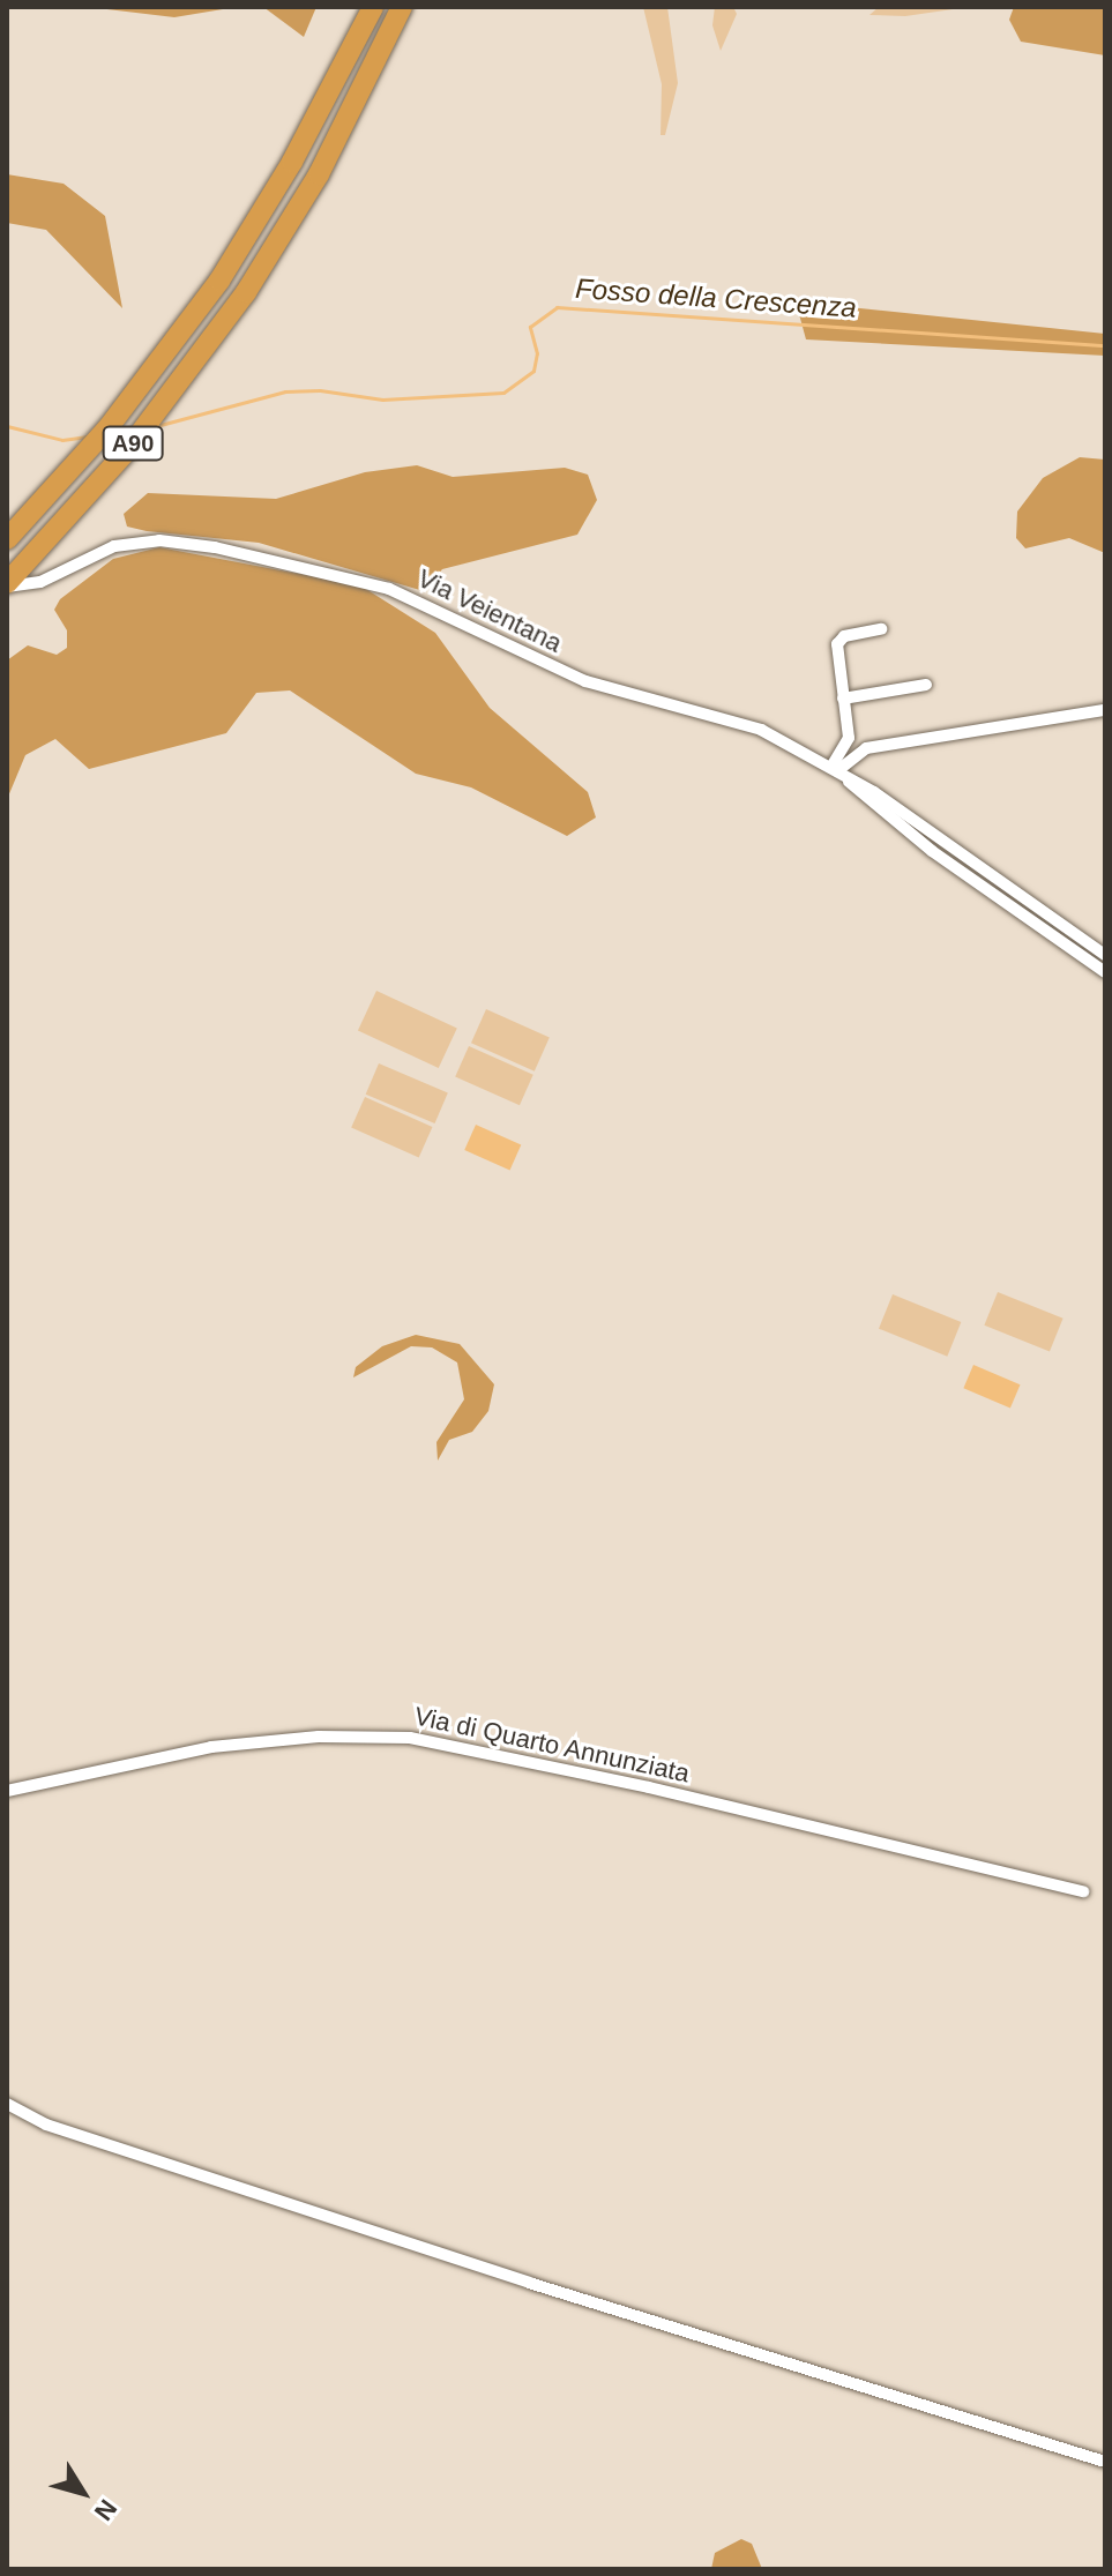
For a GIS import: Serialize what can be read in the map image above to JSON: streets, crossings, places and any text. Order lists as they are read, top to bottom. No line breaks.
{"streets":{"highway":["A90"],"street":["Via Veientana","Via di Quarto Annunziata"]},"crossings":[["A90","Via Veientana"]],"water":["Fosso della Crescenza"],"north":"bottom right"}
